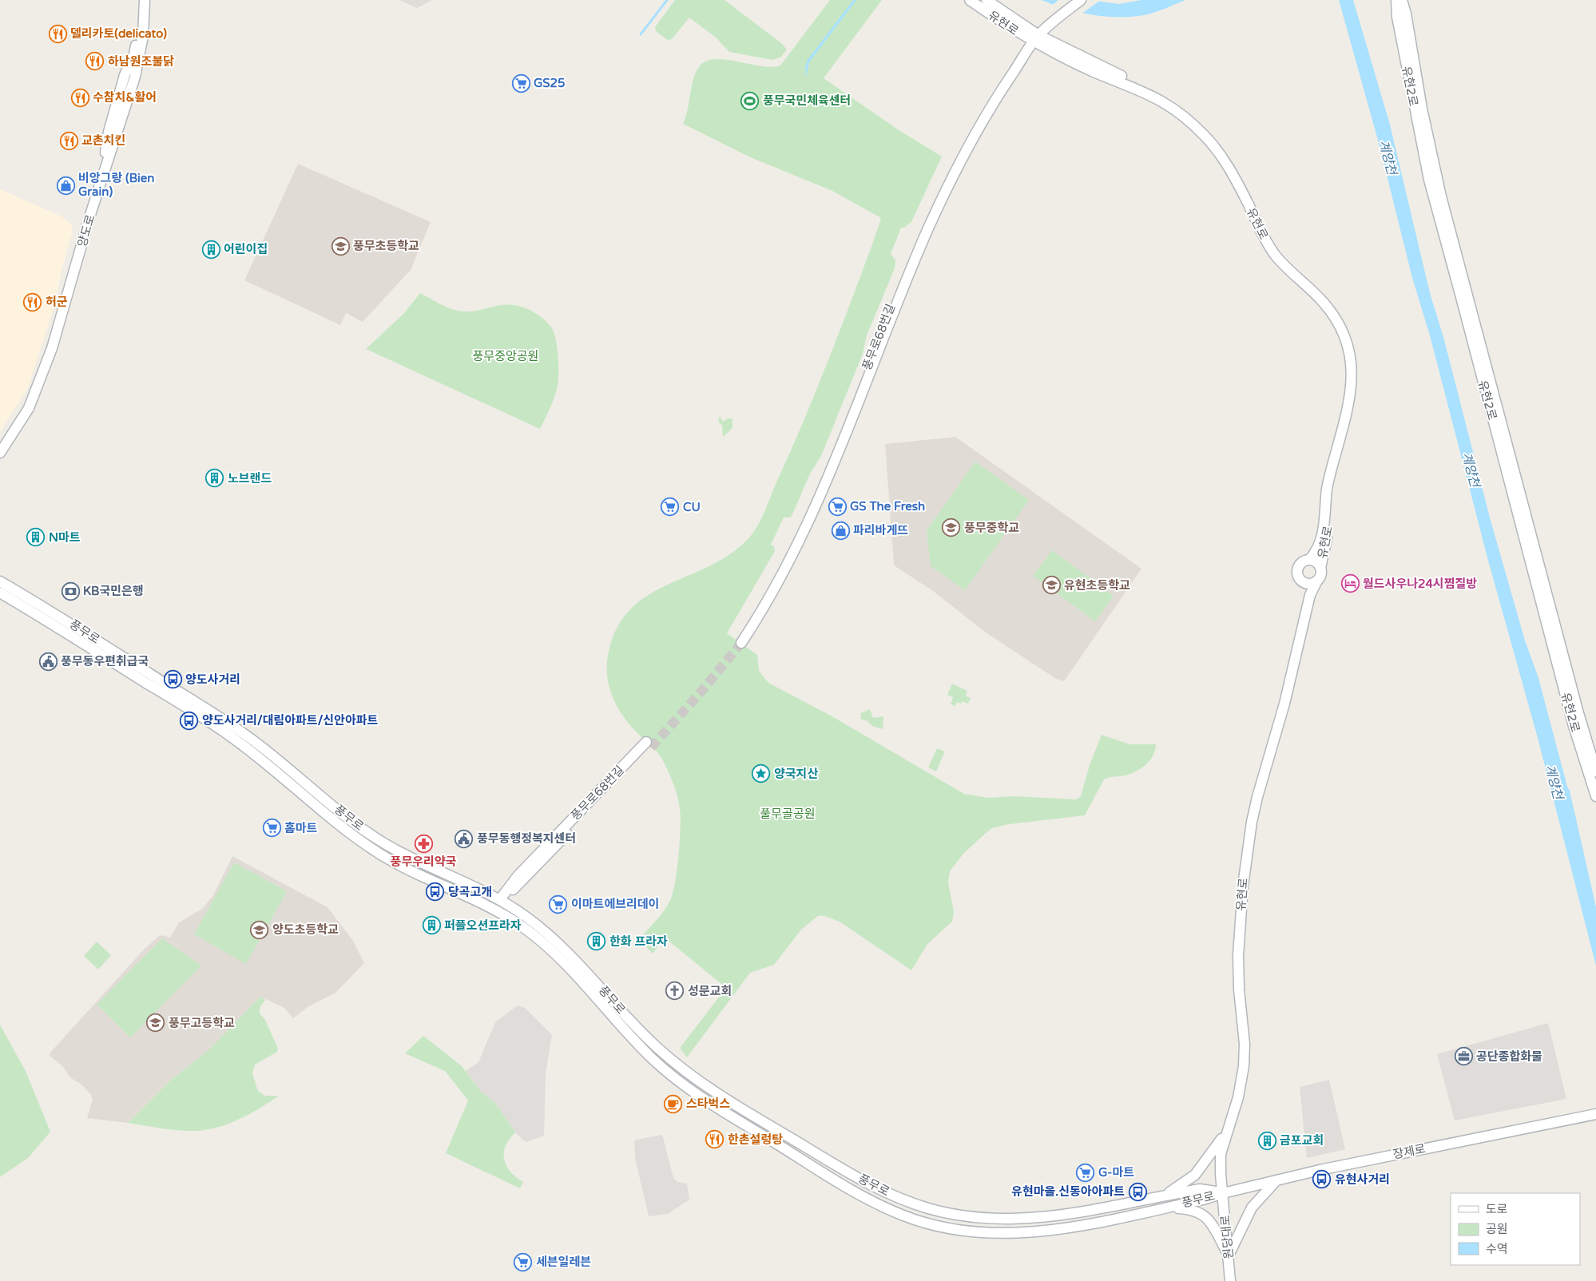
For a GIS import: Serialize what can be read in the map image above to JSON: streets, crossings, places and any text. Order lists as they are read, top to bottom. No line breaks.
{"streets":{"street":["유현로","유현2로","양도로","풍무로68번길","풍무로","장제로","원당대로"]},"crossings":[["유현로","풍무로68번길"],["유현로","풍무로"],["유현로","장제로"],["유현로","원당대로"],["풍무로68번길","풍무로"],["풍무로","장제로"],["풍무로","원당대로"],["장제로","원당대로"]],"water":["계양천"],"parks":["풍무중앙공원","풀무골공원"],"places":{"restaurant":["델리카토(delicato)","하남원조불닭","수참치&활어","교촌치킨","허군","한촌설렁탕"],"supermarket":["GS25","GS The Fresh","CU","홈마트","이마트에브리데이","G-마트","세븐일레븐"],"sports":["풍무국민체육센터"],"shop":["비앙그랑 (Bien Grain)","파리바게뜨"],"school or university":["풍무초등학교","풍무중학교","유현초등학교","양도초등학교","풍무고등학교"],"building":["어린이집","노브랜드","N마트","퍼플오션프라자","한화 프라자","금포교회"],"hotel":["월드사우나24시찜질방"],"bank":["KB국민은행"],"public building":["풍무동우편취급국","풍무동행정복지센터"],"bus stop":["양도사거리","양도사거리/대림아파트/신안아파트","당곡고개","유현사거리","유현마을.신동아아파트"],"place":["양국지산"],"pharmacy":["풍무우리약국"],"church":["성문교회"],"office":["공단종합화물"],"cafe":["스타벅스"]},"legend":["도로","공원","수역"]}
